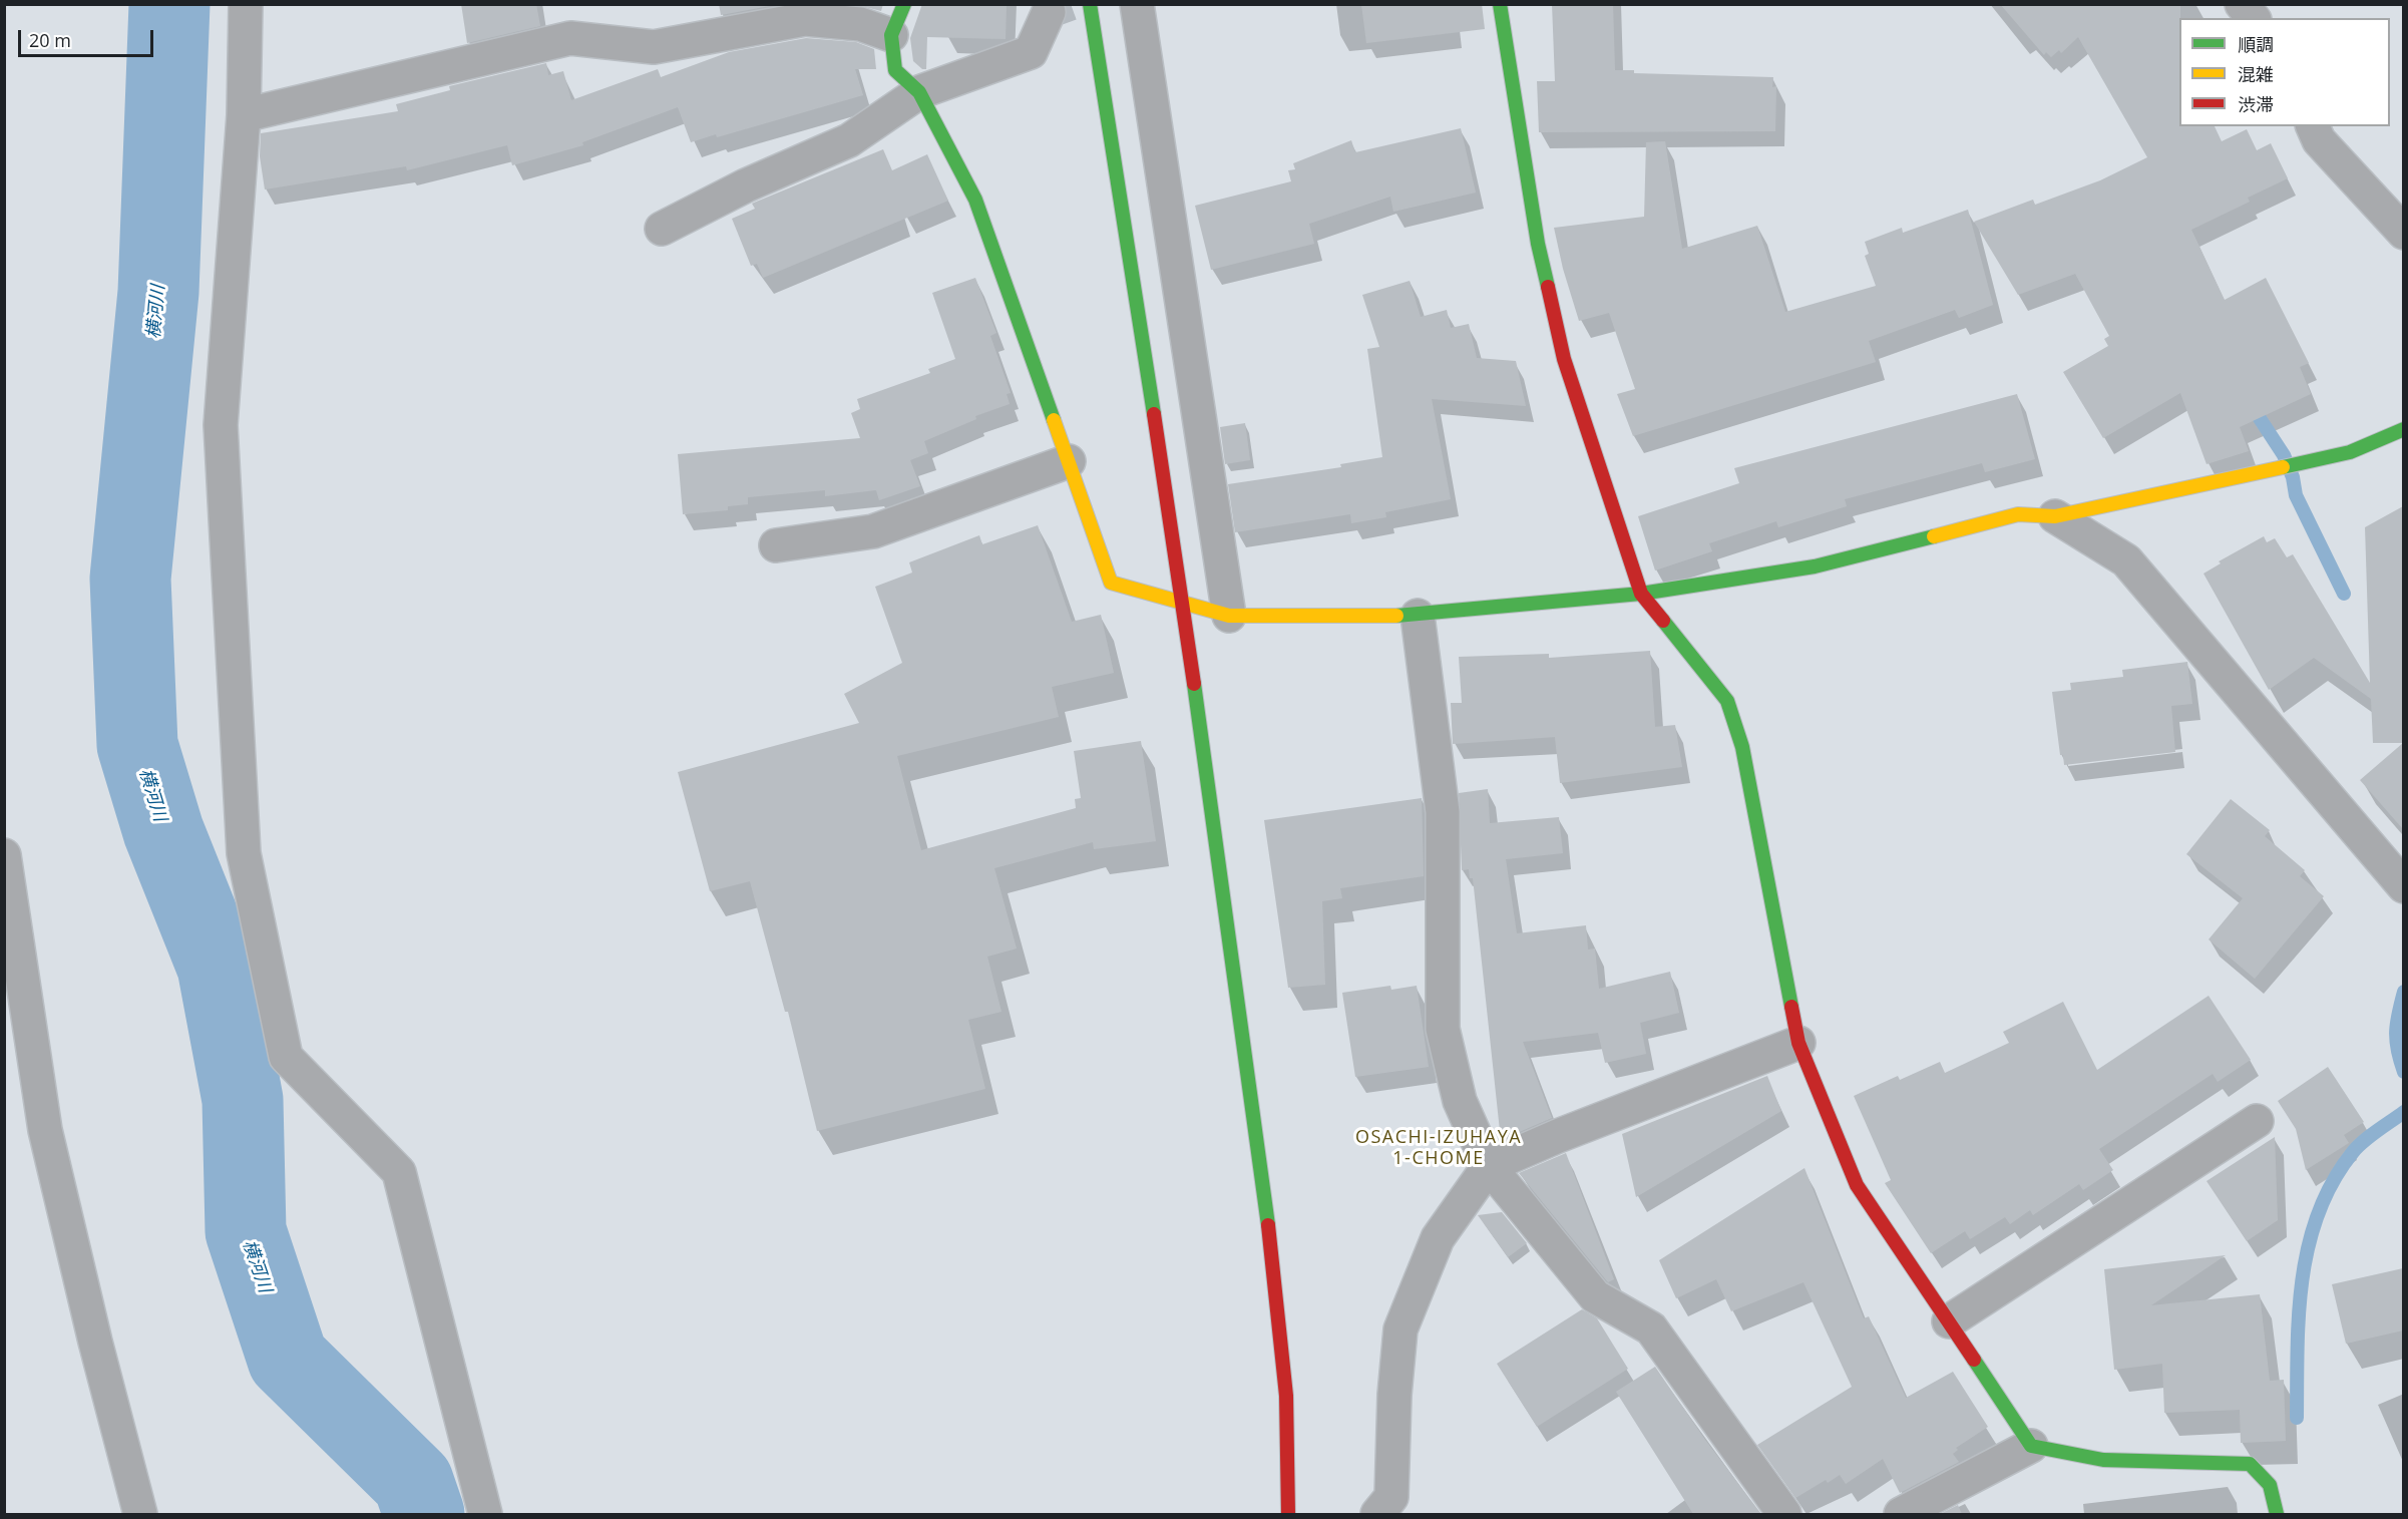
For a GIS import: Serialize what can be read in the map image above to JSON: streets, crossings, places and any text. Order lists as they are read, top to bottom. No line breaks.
{"districts":["OSACHI-IZUHAYA 1-CHOME"],"water":["横河川"],"legend":["順調","混雑","渋滞"],"scale_bar":"20 m"}
